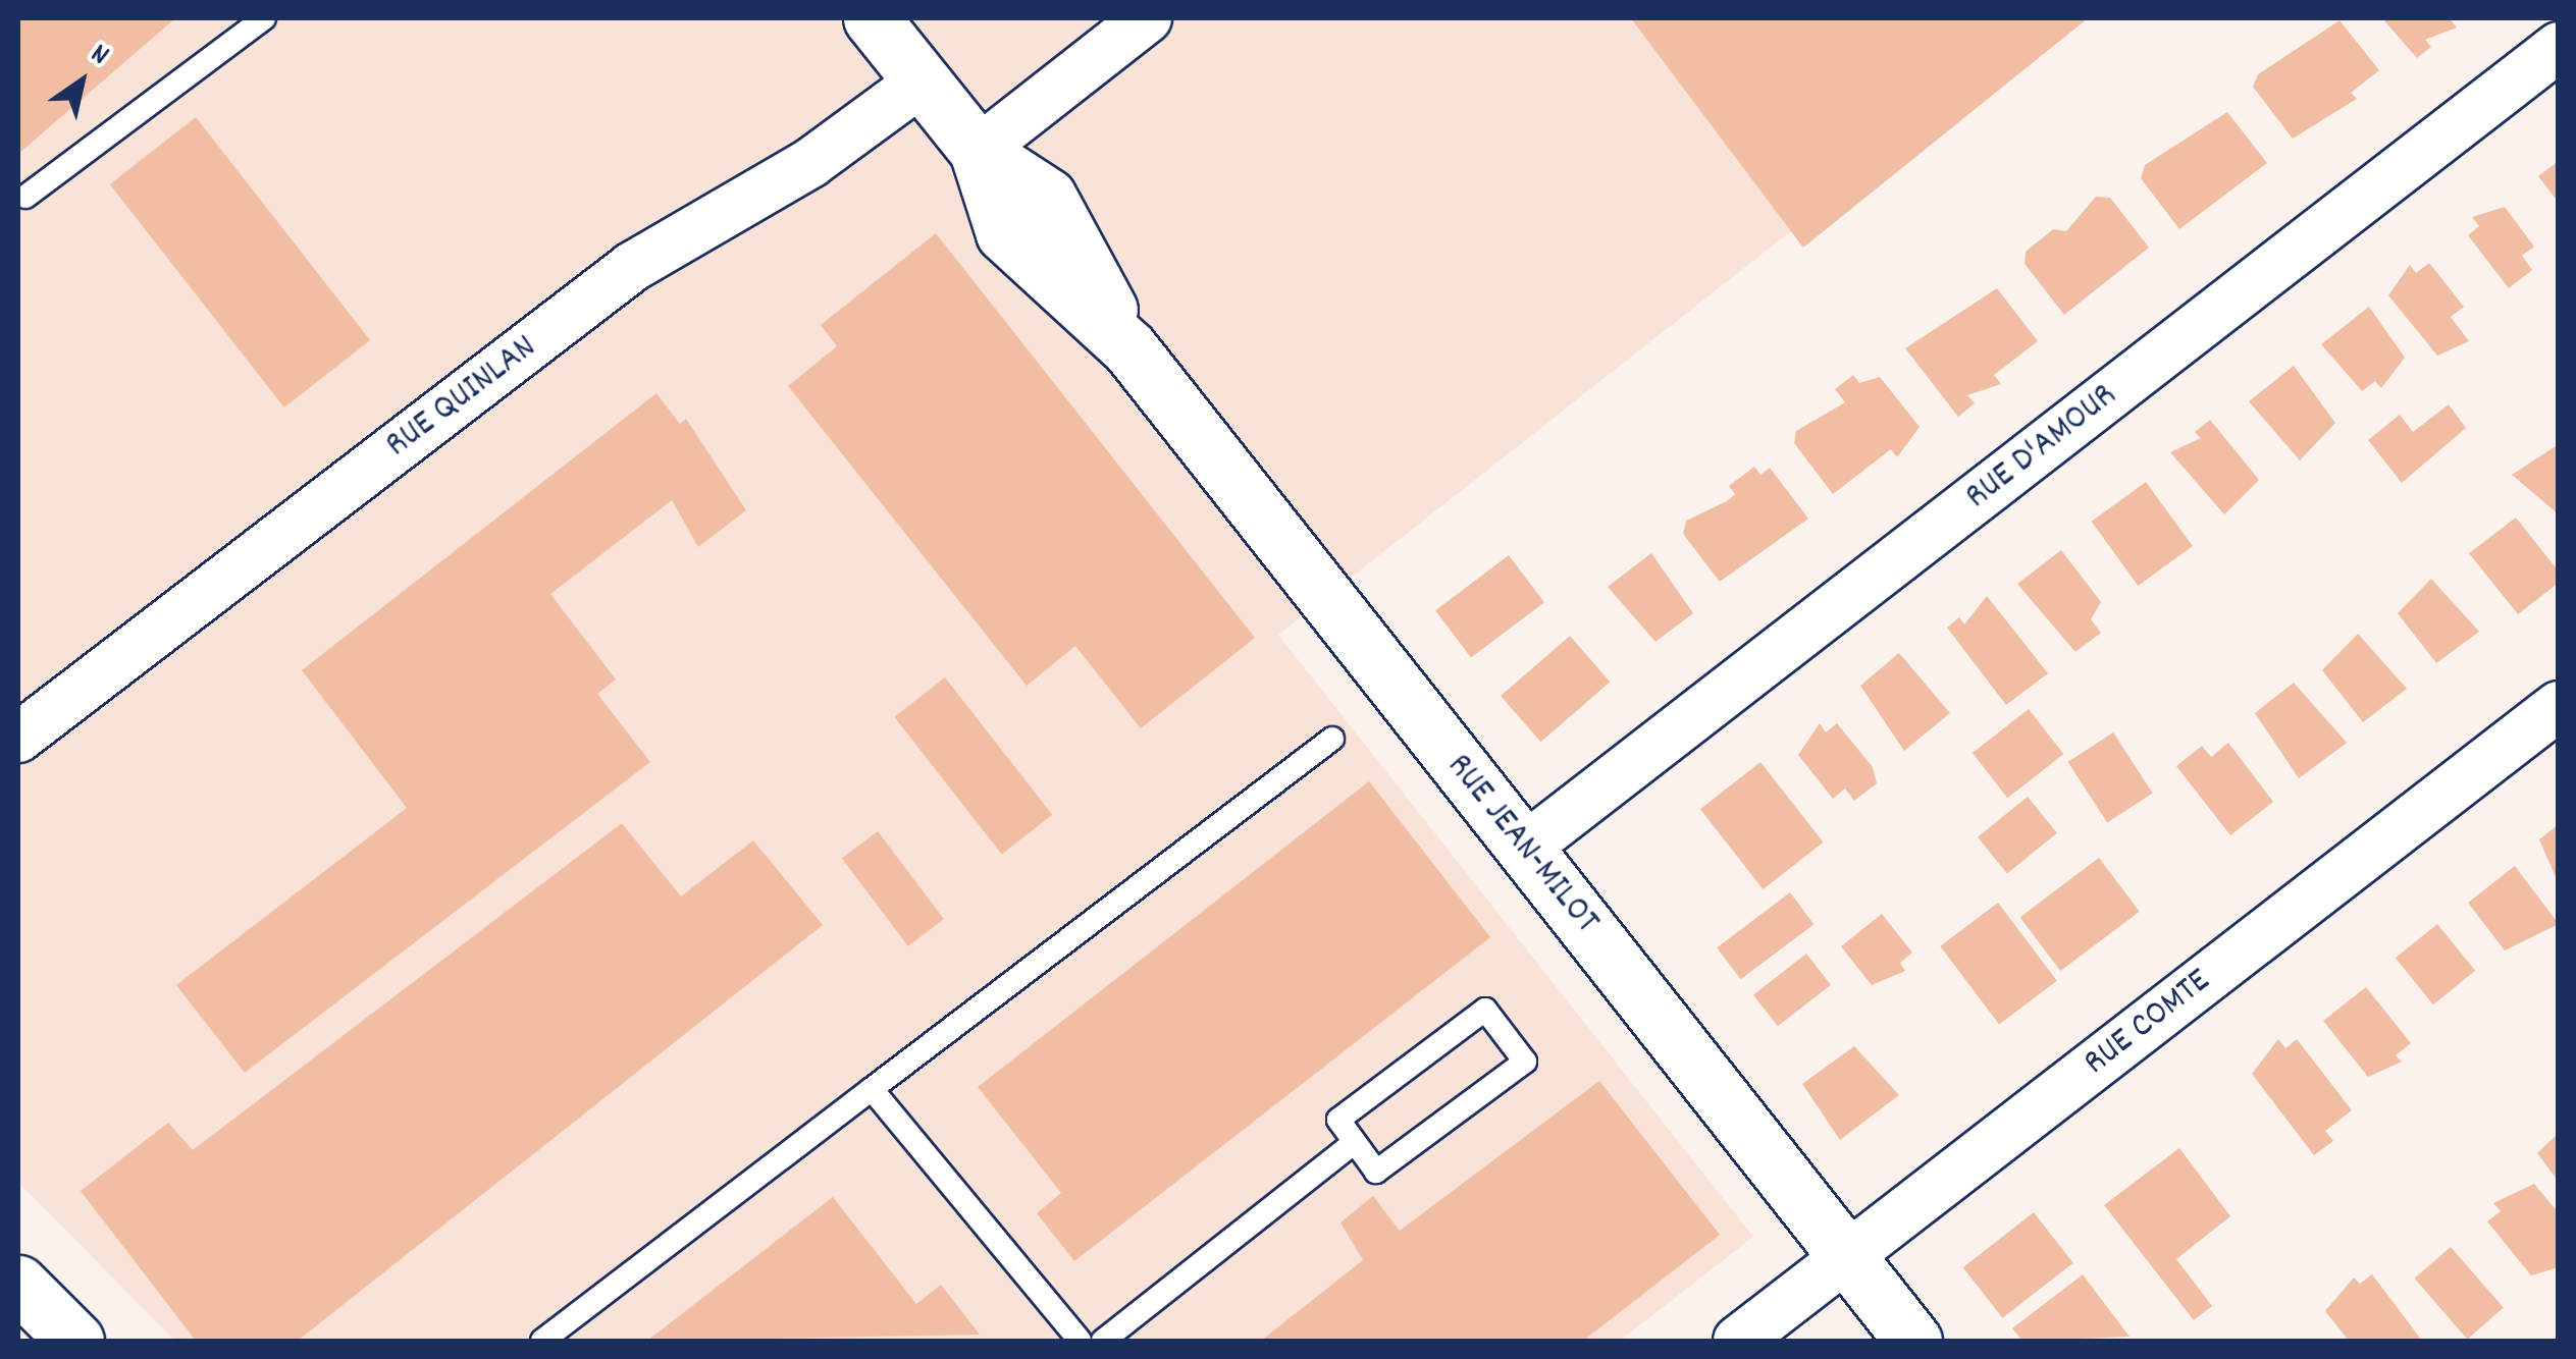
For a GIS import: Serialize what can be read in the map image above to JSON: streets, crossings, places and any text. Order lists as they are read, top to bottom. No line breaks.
{"streets":{"street":["RUE QUINLAN","RUE D'AMOUR","RUE JEAN-MILOT","RUE COMTE"]},"crossings":[["RUE QUINLAN","RUE JEAN-MILOT"],["RUE D'AMOUR","RUE JEAN-MILOT"],["RUE JEAN-MILOT","RUE COMTE"]],"north":"top right"}
